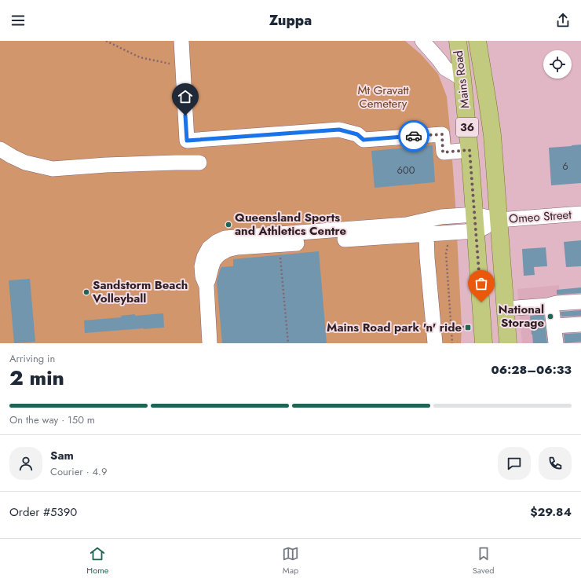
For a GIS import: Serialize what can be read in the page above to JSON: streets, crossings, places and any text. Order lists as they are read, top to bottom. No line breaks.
{"streets":{"main road":["Mains Road","36"],"street":["Omeo Street"]},"crossings":[["Mains Road","Omeo Street"]],"parks":["Mt Gravatt Cemetery"],"places":{"other":["Queensland Sports and Athletics Centre","Sandstorm Beach Volleyball","National Storage"],"transit":["Mains Road park 'n' ride"]},"house_numbers":["6","600"],"page":{"header":"Zuppa","heading":["2 min","Arriving in","06:28–06:33"],"panel":["Sam","Courier · 4.9","Order #5390","$29.84"],"bar":"On the way · 150 m","tabs":["Home","Map","Saved"]}}
